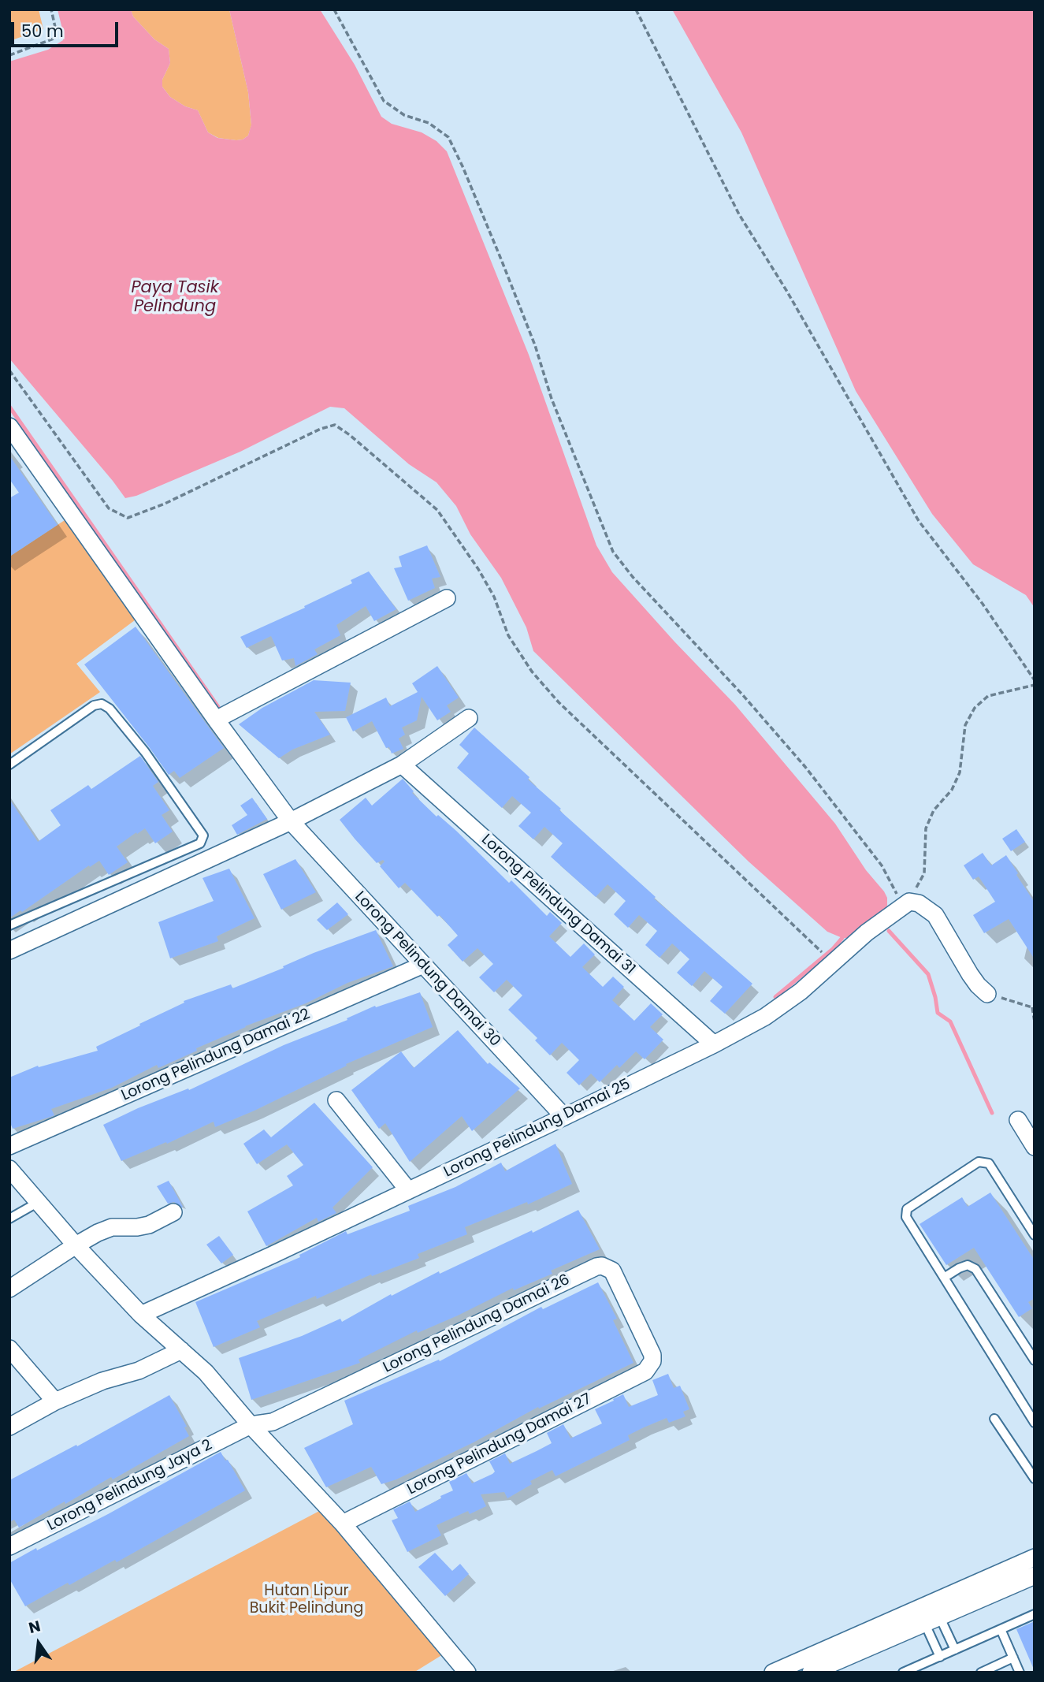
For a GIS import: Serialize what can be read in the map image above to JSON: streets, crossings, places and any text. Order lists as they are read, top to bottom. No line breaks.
{"streets":{"street":["Lorong Pelindung Damai 31","Lorong Pelindung Damai 30","Lorong Pelindung Damai 22","Lorong Pelindung Damai 25","Lorong Pelindung Damai 26","Lorong Pelindung Damai 27","Lorong Pelindung Jaya 2"]},"crossings":[["Lorong Pelindung Damai 31","Lorong Pelindung Damai 25"],["Lorong Pelindung Damai 30","Lorong Pelindung Damai 22"],["Lorong Pelindung Damai 30","Lorong Pelindung Damai 25"],["Lorong Pelindung Damai 26","Lorong Pelindung Damai 27"],["Lorong Pelindung Damai 26","Lorong Pelindung Jaya 2"]],"water":["Paya Tasik Pelindung"],"parks":["Hutan Lipur Bukit Pelindung"],"scale_bar":"50 m","north":"top"}
